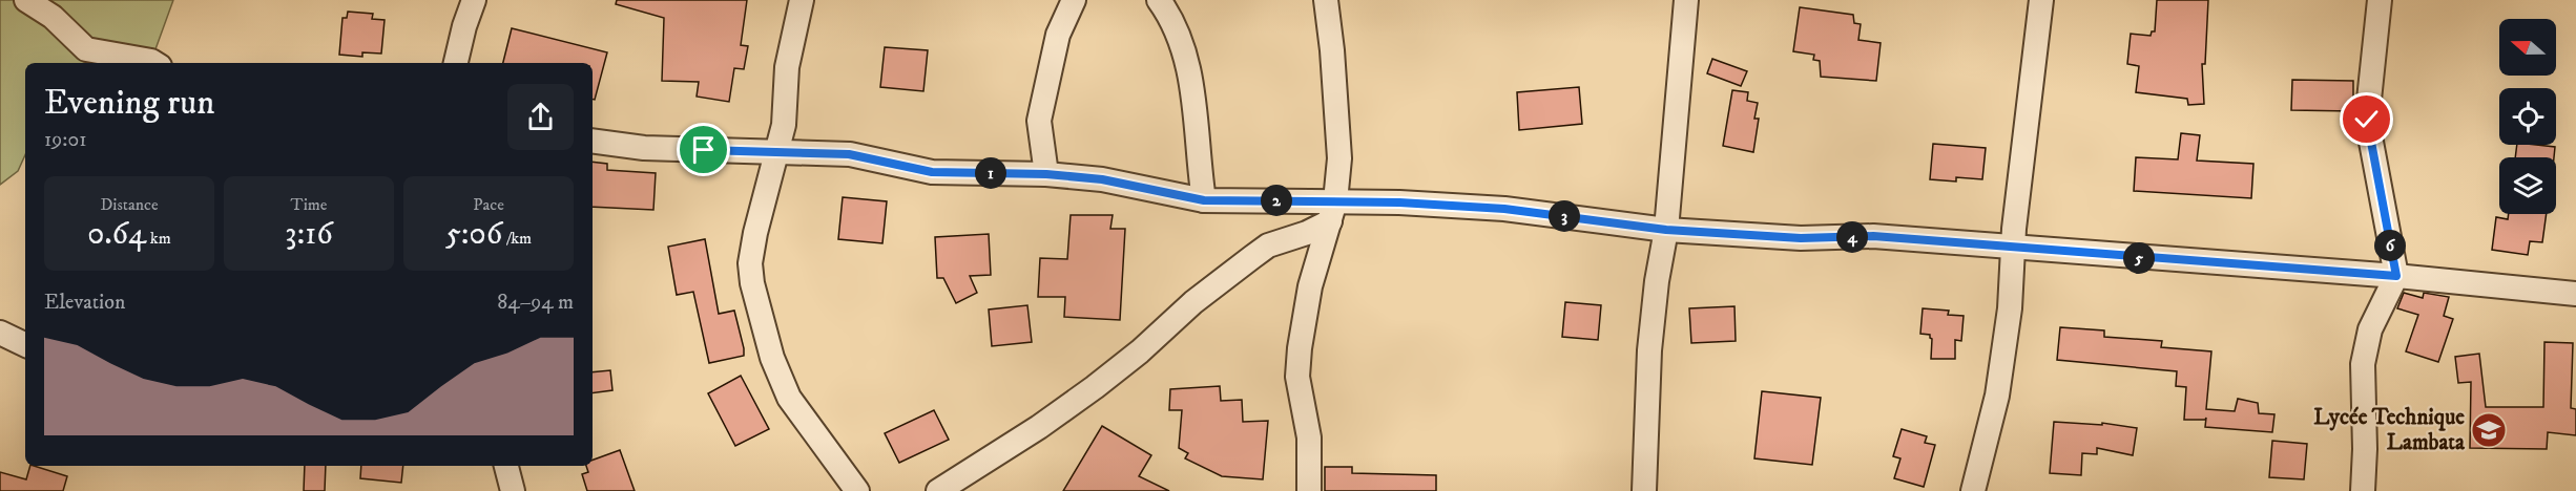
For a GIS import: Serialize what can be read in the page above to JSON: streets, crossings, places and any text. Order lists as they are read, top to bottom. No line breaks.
{"places":{"school or university":["Lycée Technique Lambata"]},"north":"left","page":{"heading":["Evening run","19:01"],"pins":["1","2","3","4","6","5"],"stats":[["Distance","0.64 km"],["Time","3:16"],["Pace","5:06 /km"]],"chart":["Elevation","84–94 m"]}}
